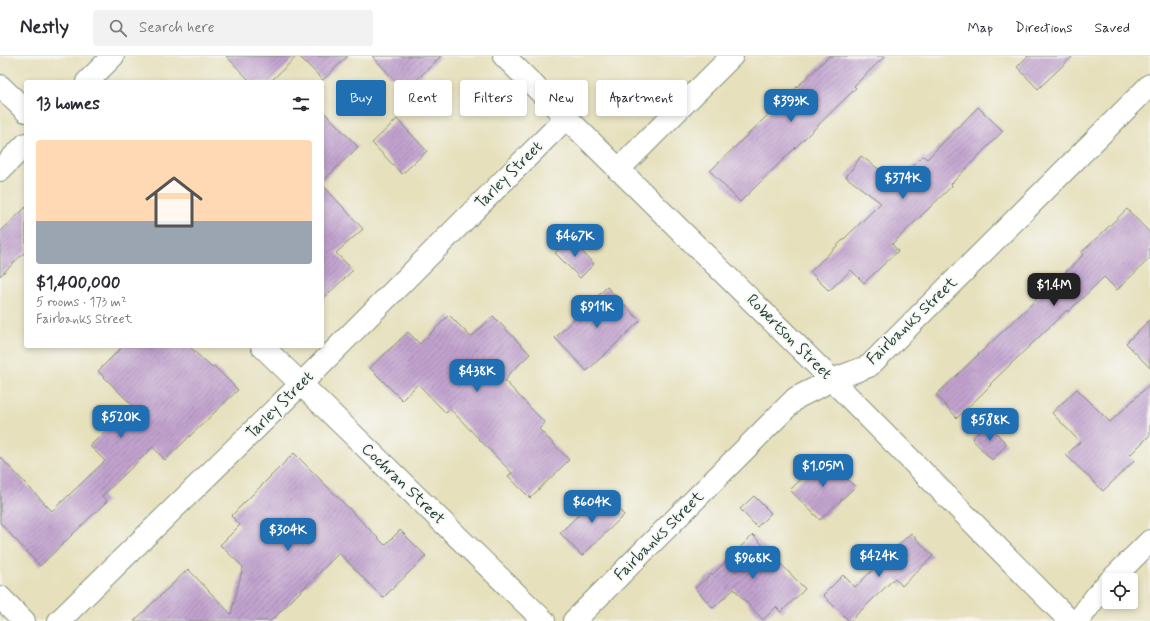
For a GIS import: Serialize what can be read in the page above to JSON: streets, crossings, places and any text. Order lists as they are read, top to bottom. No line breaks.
{"streets":{"street":["Tarley Street","Fairbanks Street","Robertson Street","Cochran Street"]},"crossings":[["Tarley Street","Robertson Street"],["Tarley Street","Cochran Street"],["Fairbanks Street","Robertson Street"]],"page":{"header":"Nestly","search":"Search here","nav":["Map","Directions","Saved"],"chip":["Buy","Rent","Filters","New","Apartment"],"heading":"13 homes","price":["$393K","$374K","$467K","$1.4M","$911K","$438K","$520K","$588K","$1.05M","$604K","$304K","$424K","$968K"],"list":[{"name":"$1,400,000","note":"5 rooms · 173 m² · Fairbanks Street"}]}}
